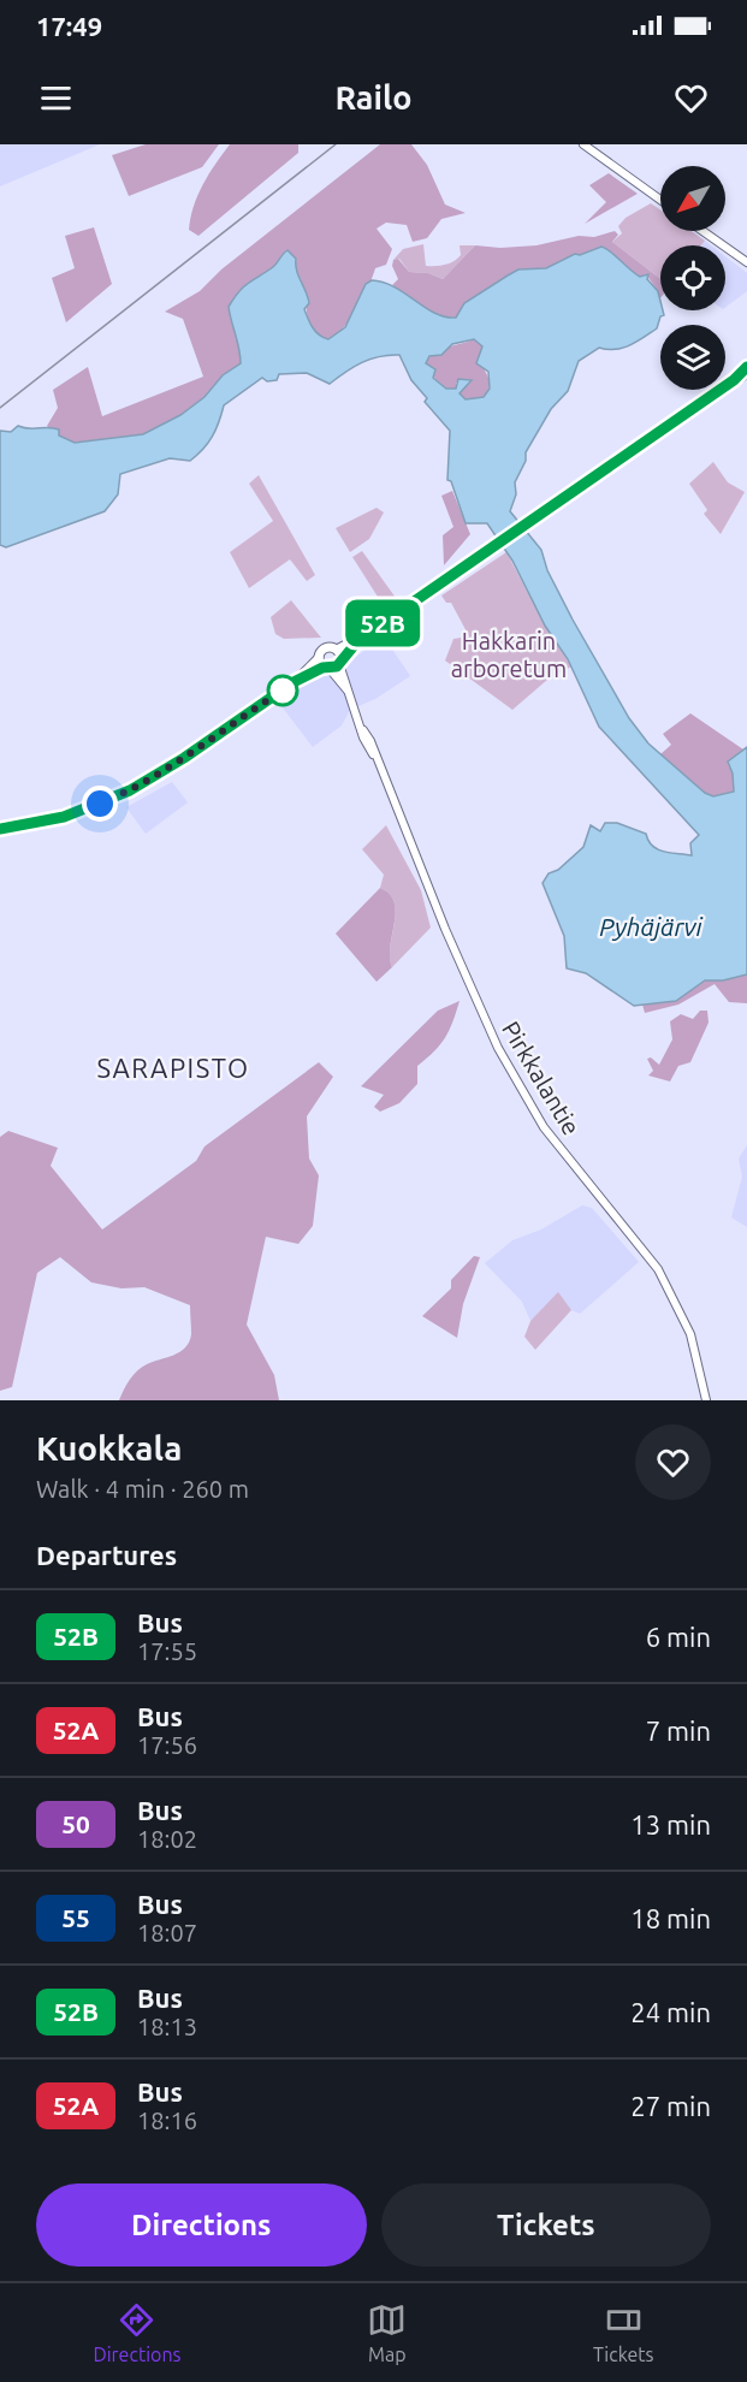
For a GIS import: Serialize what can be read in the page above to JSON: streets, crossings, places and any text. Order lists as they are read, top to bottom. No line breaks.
{"streets":{"street":["Pirkkalantie"]},"districts":["SARAPISTO"],"water":["Pyhäjärvi"],"parks":["Hakkarin arboretum"],"lines":["bus line 52B"],"north":"bottom left","page":{"status":"17:49","header":"Railo","on_map":"52B","heading":[["Kuokkala","Walk · 4 min · 260 m"],"Departures"],"list":[{"mark":"52B","name":"Bus","note":"17:55","value":"6 min"},{"mark":"52A","name":"Bus","note":"17:56","value":"7 min"},{"mark":"50","name":"Bus","note":"18:02","value":"13 min"},{"mark":"55","name":"Bus","note":"18:07","value":"18 min"},{"mark":"52B","name":"Bus","note":"18:13","value":"24 min"},{"mark":"52A","name":"Bus","note":"18:16","value":"27 min"}],"buttons":["Directions","Tickets"],"tabs":["Directions","Map","Tickets"]}}
